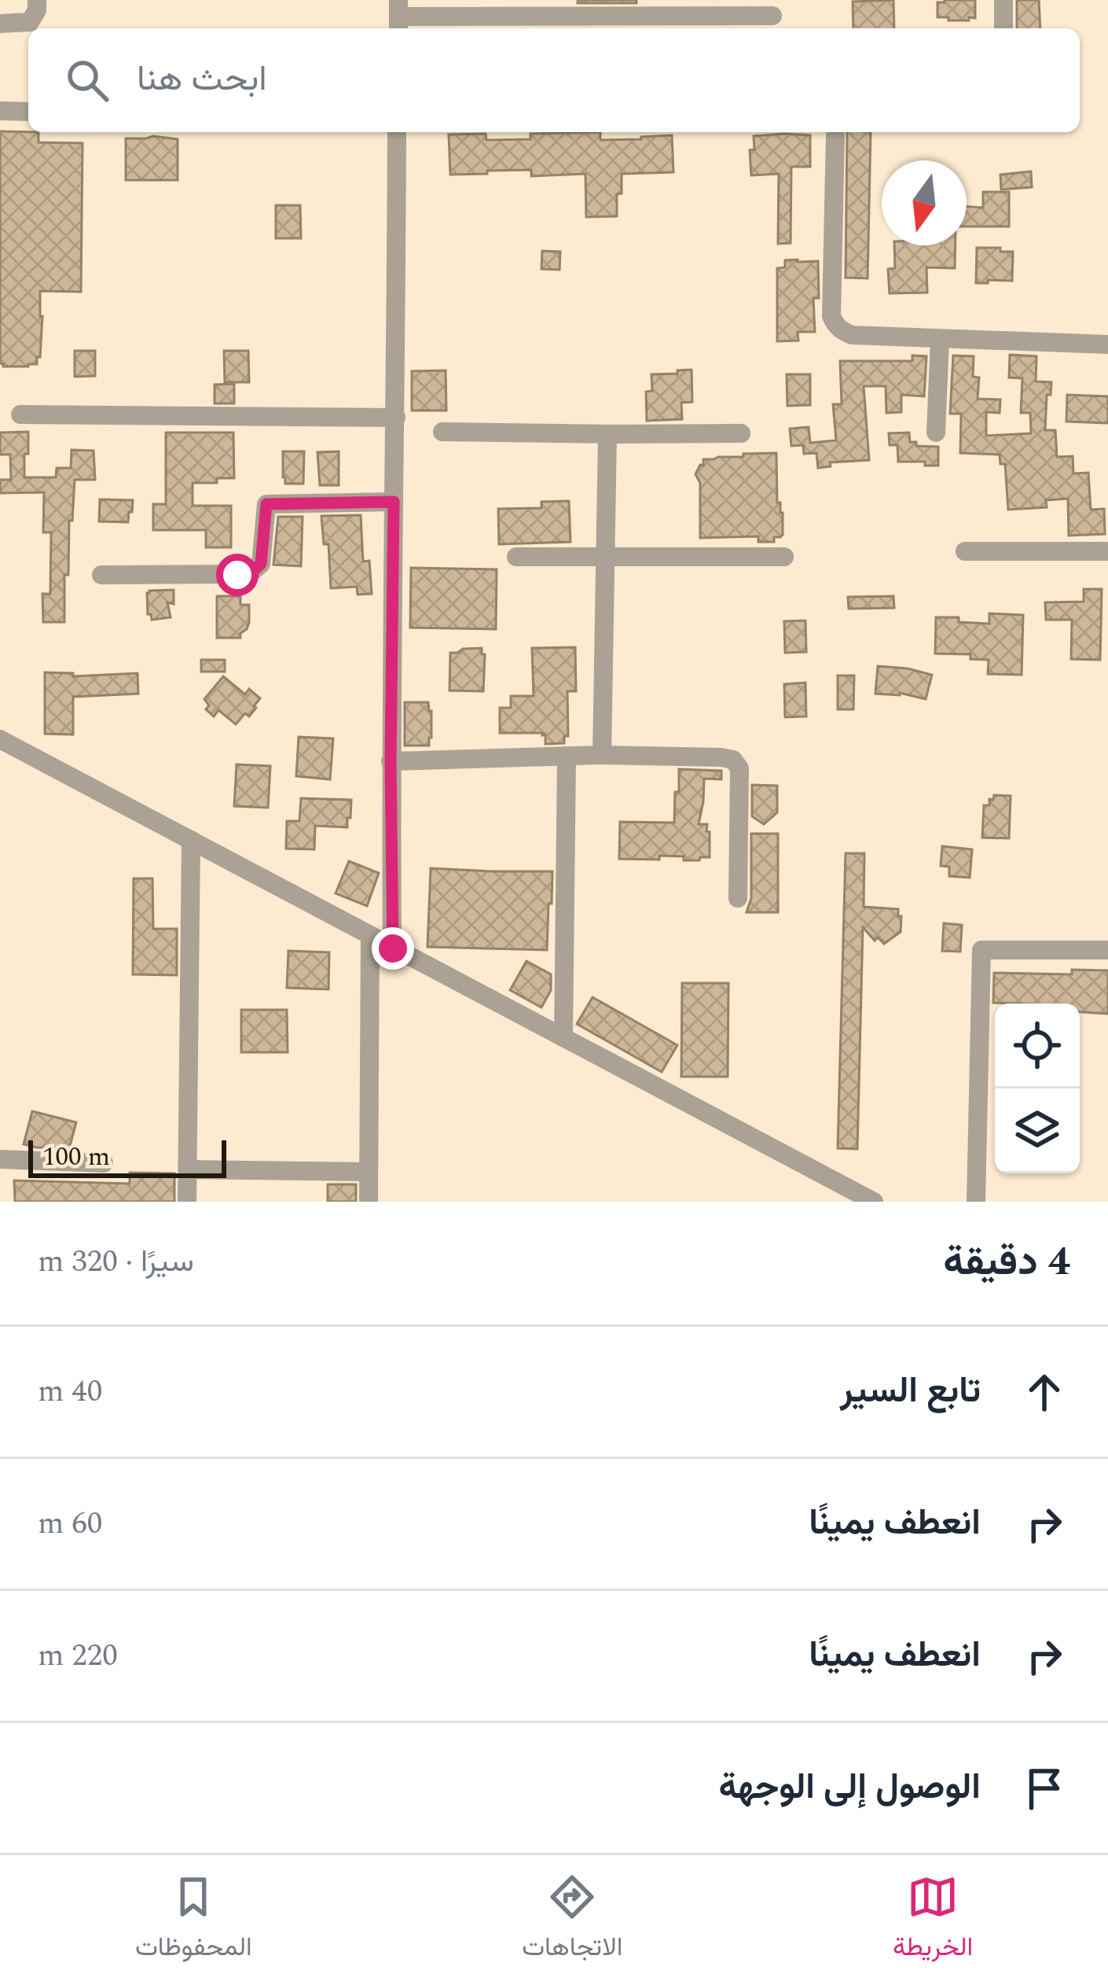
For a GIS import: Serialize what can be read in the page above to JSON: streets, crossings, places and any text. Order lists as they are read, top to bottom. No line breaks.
{"scale_bar":"100 m","north":"bottom","page":{"search":"ابحث هنا","scale":"100 m","heading":["4 دقيقة","سيرًا · 320 m"],"list":[["تابع السير","40 m"],["انعطف يمينًا","60 m"],["انعطف يمينًا","220 m"],"الوصول إلى الوجهة"],"nav":["الخريطة","الاتجاهات","المحفوظات"]}}
